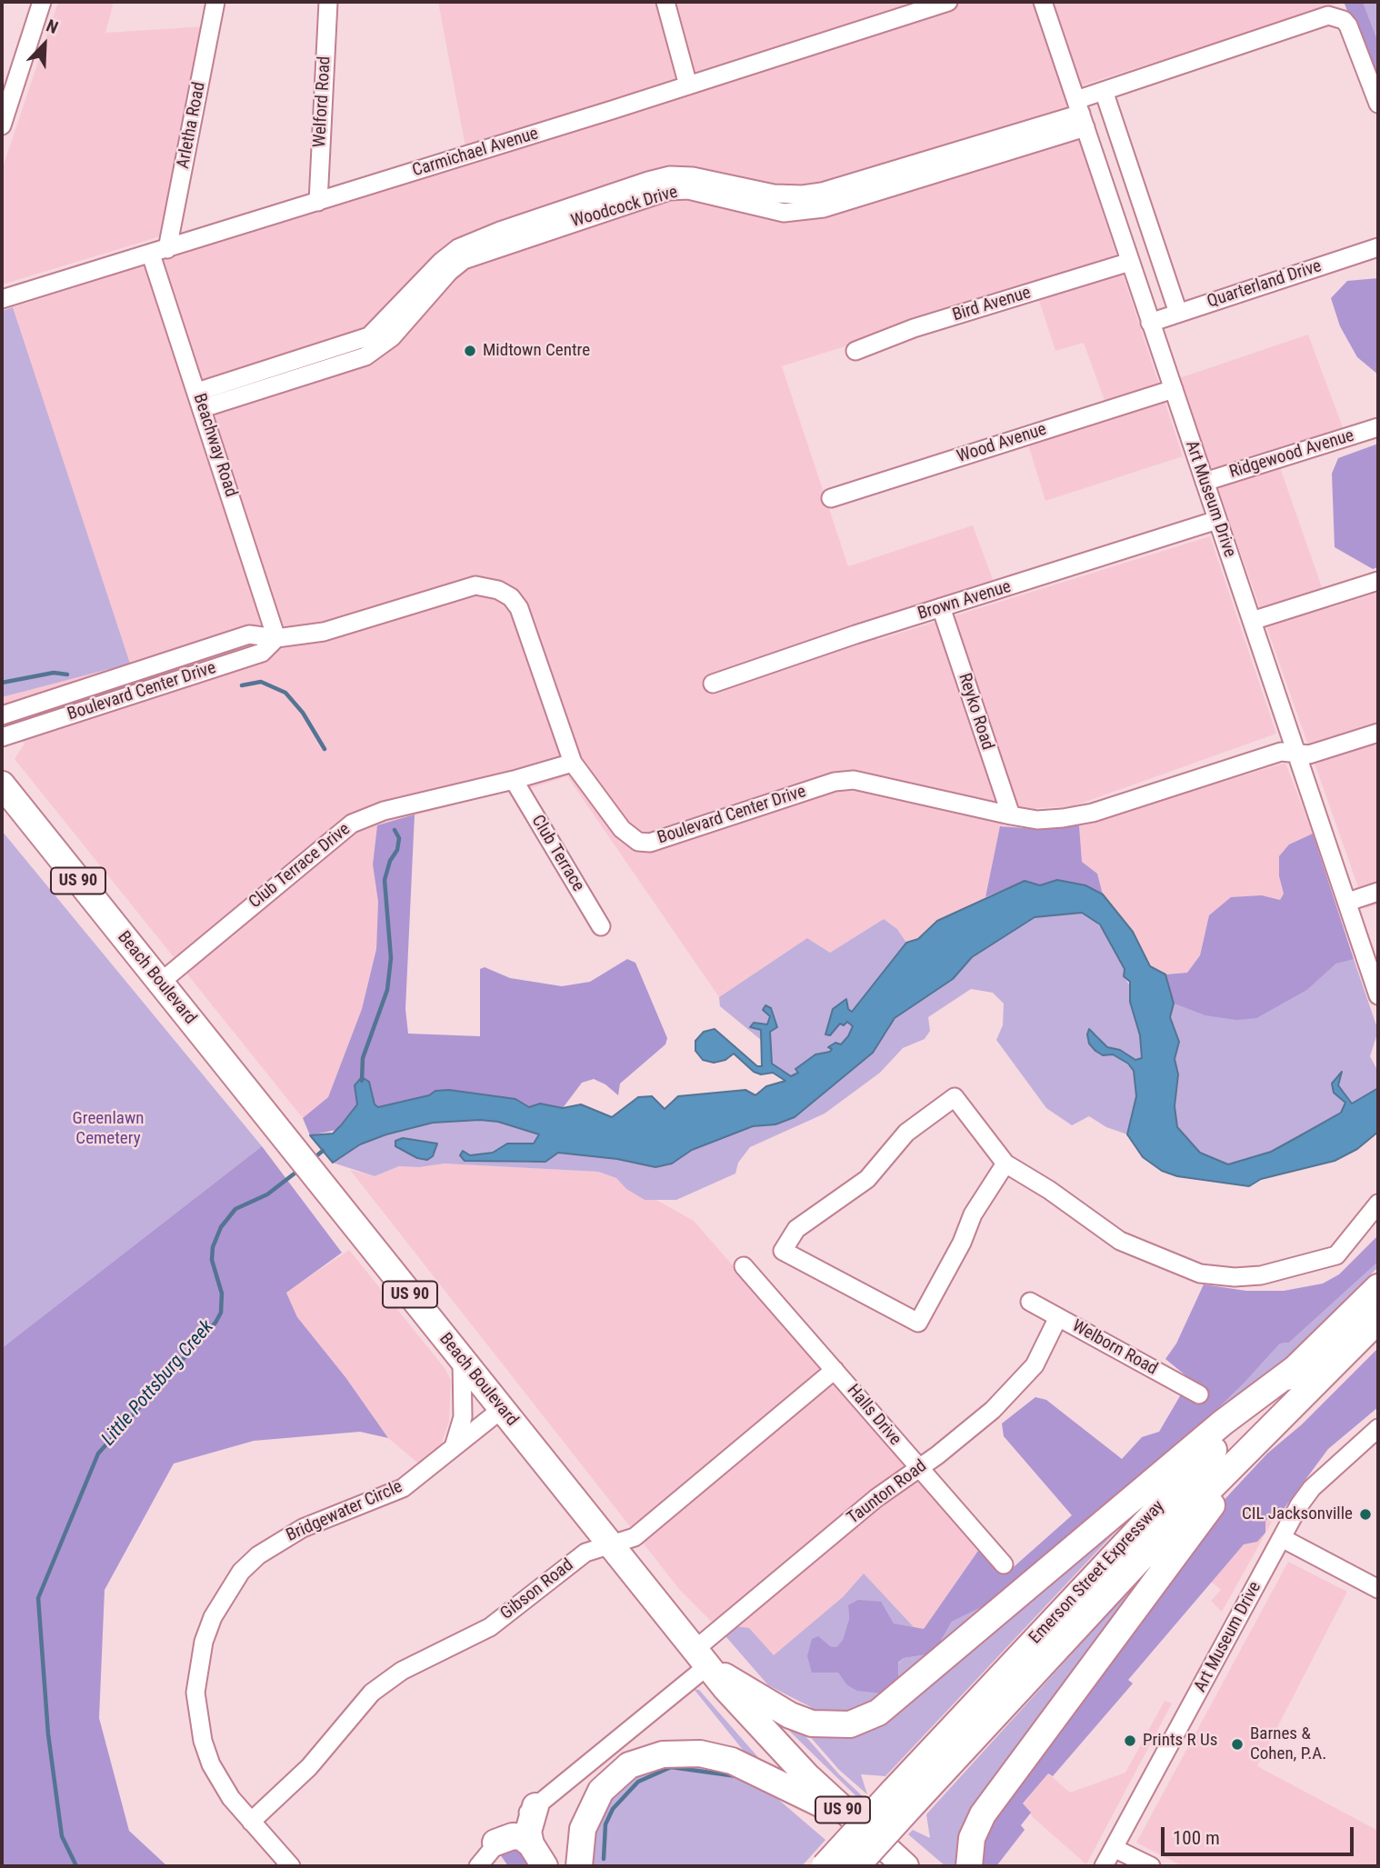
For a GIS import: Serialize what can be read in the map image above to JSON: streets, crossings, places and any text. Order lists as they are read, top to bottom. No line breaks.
{"streets":{"highway":["US 90","Beach Boulevard","Emerson Street Expressway"],"street":["Welford Road","Arletha Road","Carmichael Avenue","Woodcock Drive","Quarterland Drive","Bird Avenue","Wood Avenue","Beachway Road","Ridgewood Avenue","Art Museum Drive","Brown Avenue","Boulevard Center Drive","Reyko Road","Club Terrace","Club Terrace Drive","Welborn Road","Halls Drive","Taunton Road","Bridgewater Circle","Gibson Road"]},"crossings":[["Welford Road","Carmichael Avenue"],["Arletha Road","Carmichael Avenue"],["Arletha Road","Beachway Road"],["Carmichael Avenue","Beachway Road"],["Woodcock Drive","Beachway Road"],["Woodcock Drive","Art Museum Drive"],["Quarterland Drive","Art Museum Drive"],["Bird Avenue","Art Museum Drive"],["Wood Avenue","Art Museum Drive"],["Beachway Road","Boulevard Center Drive"],["Ridgewood Avenue","Art Museum Drive"],["Art Museum Drive","Brown Avenue"],["Art Museum Drive","Boulevard Center Drive"],["Brown Avenue","Reyko Road"],["Boulevard Center Drive","Reyko Road"],["Boulevard Center Drive","Club Terrace Drive"],["Club Terrace","Club Terrace Drive"],["Club Terrace Drive","Beach Boulevard"],["Beach Boulevard","Taunton Road"],["Beach Boulevard","Bridgewater Circle"],["Beach Boulevard","Gibson Road"],["Welborn Road","Taunton Road"],["Halls Drive","Taunton Road"],["Halls Drive","Gibson Road"],["Bridgewater Circle","Gibson Road"]],"water":["Little Pottsburg Creek"],"parks":["Greenlawn Cemetery"],"places":["Midtown Centre","CIL Jacksonville","Prints R Us","Barnes & Cohen, P.A."],"scale_bar":"100 m","north":"top right"}
